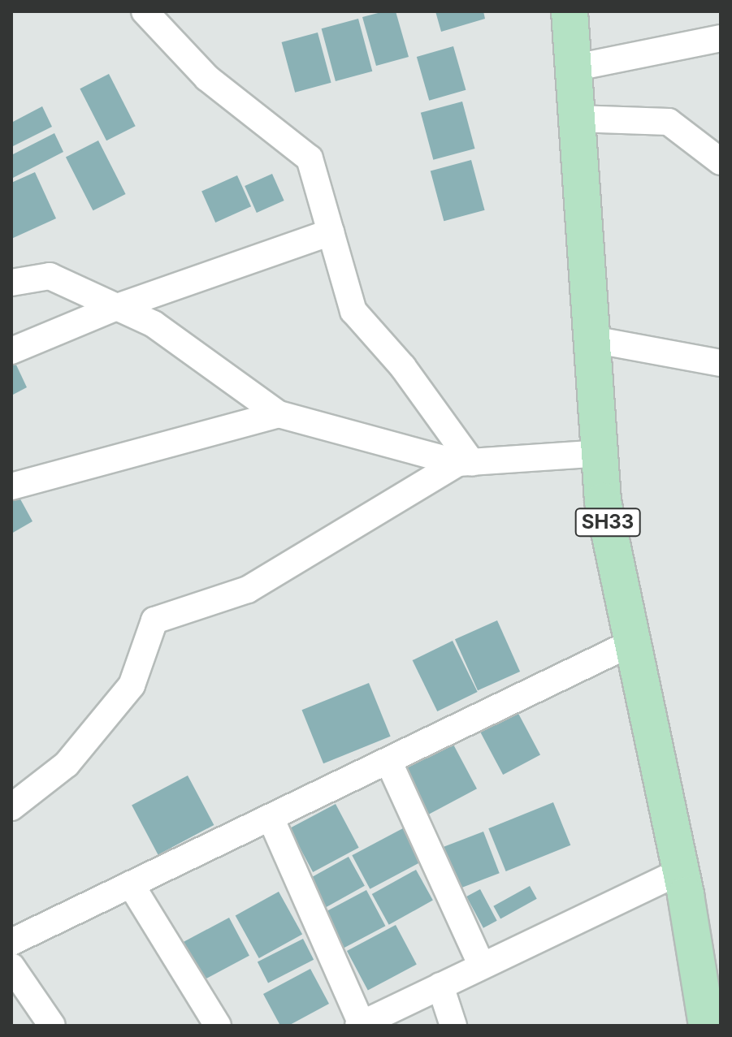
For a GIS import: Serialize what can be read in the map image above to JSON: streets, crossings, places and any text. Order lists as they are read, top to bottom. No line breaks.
{"streets":{"main road":["SH33"]}}
